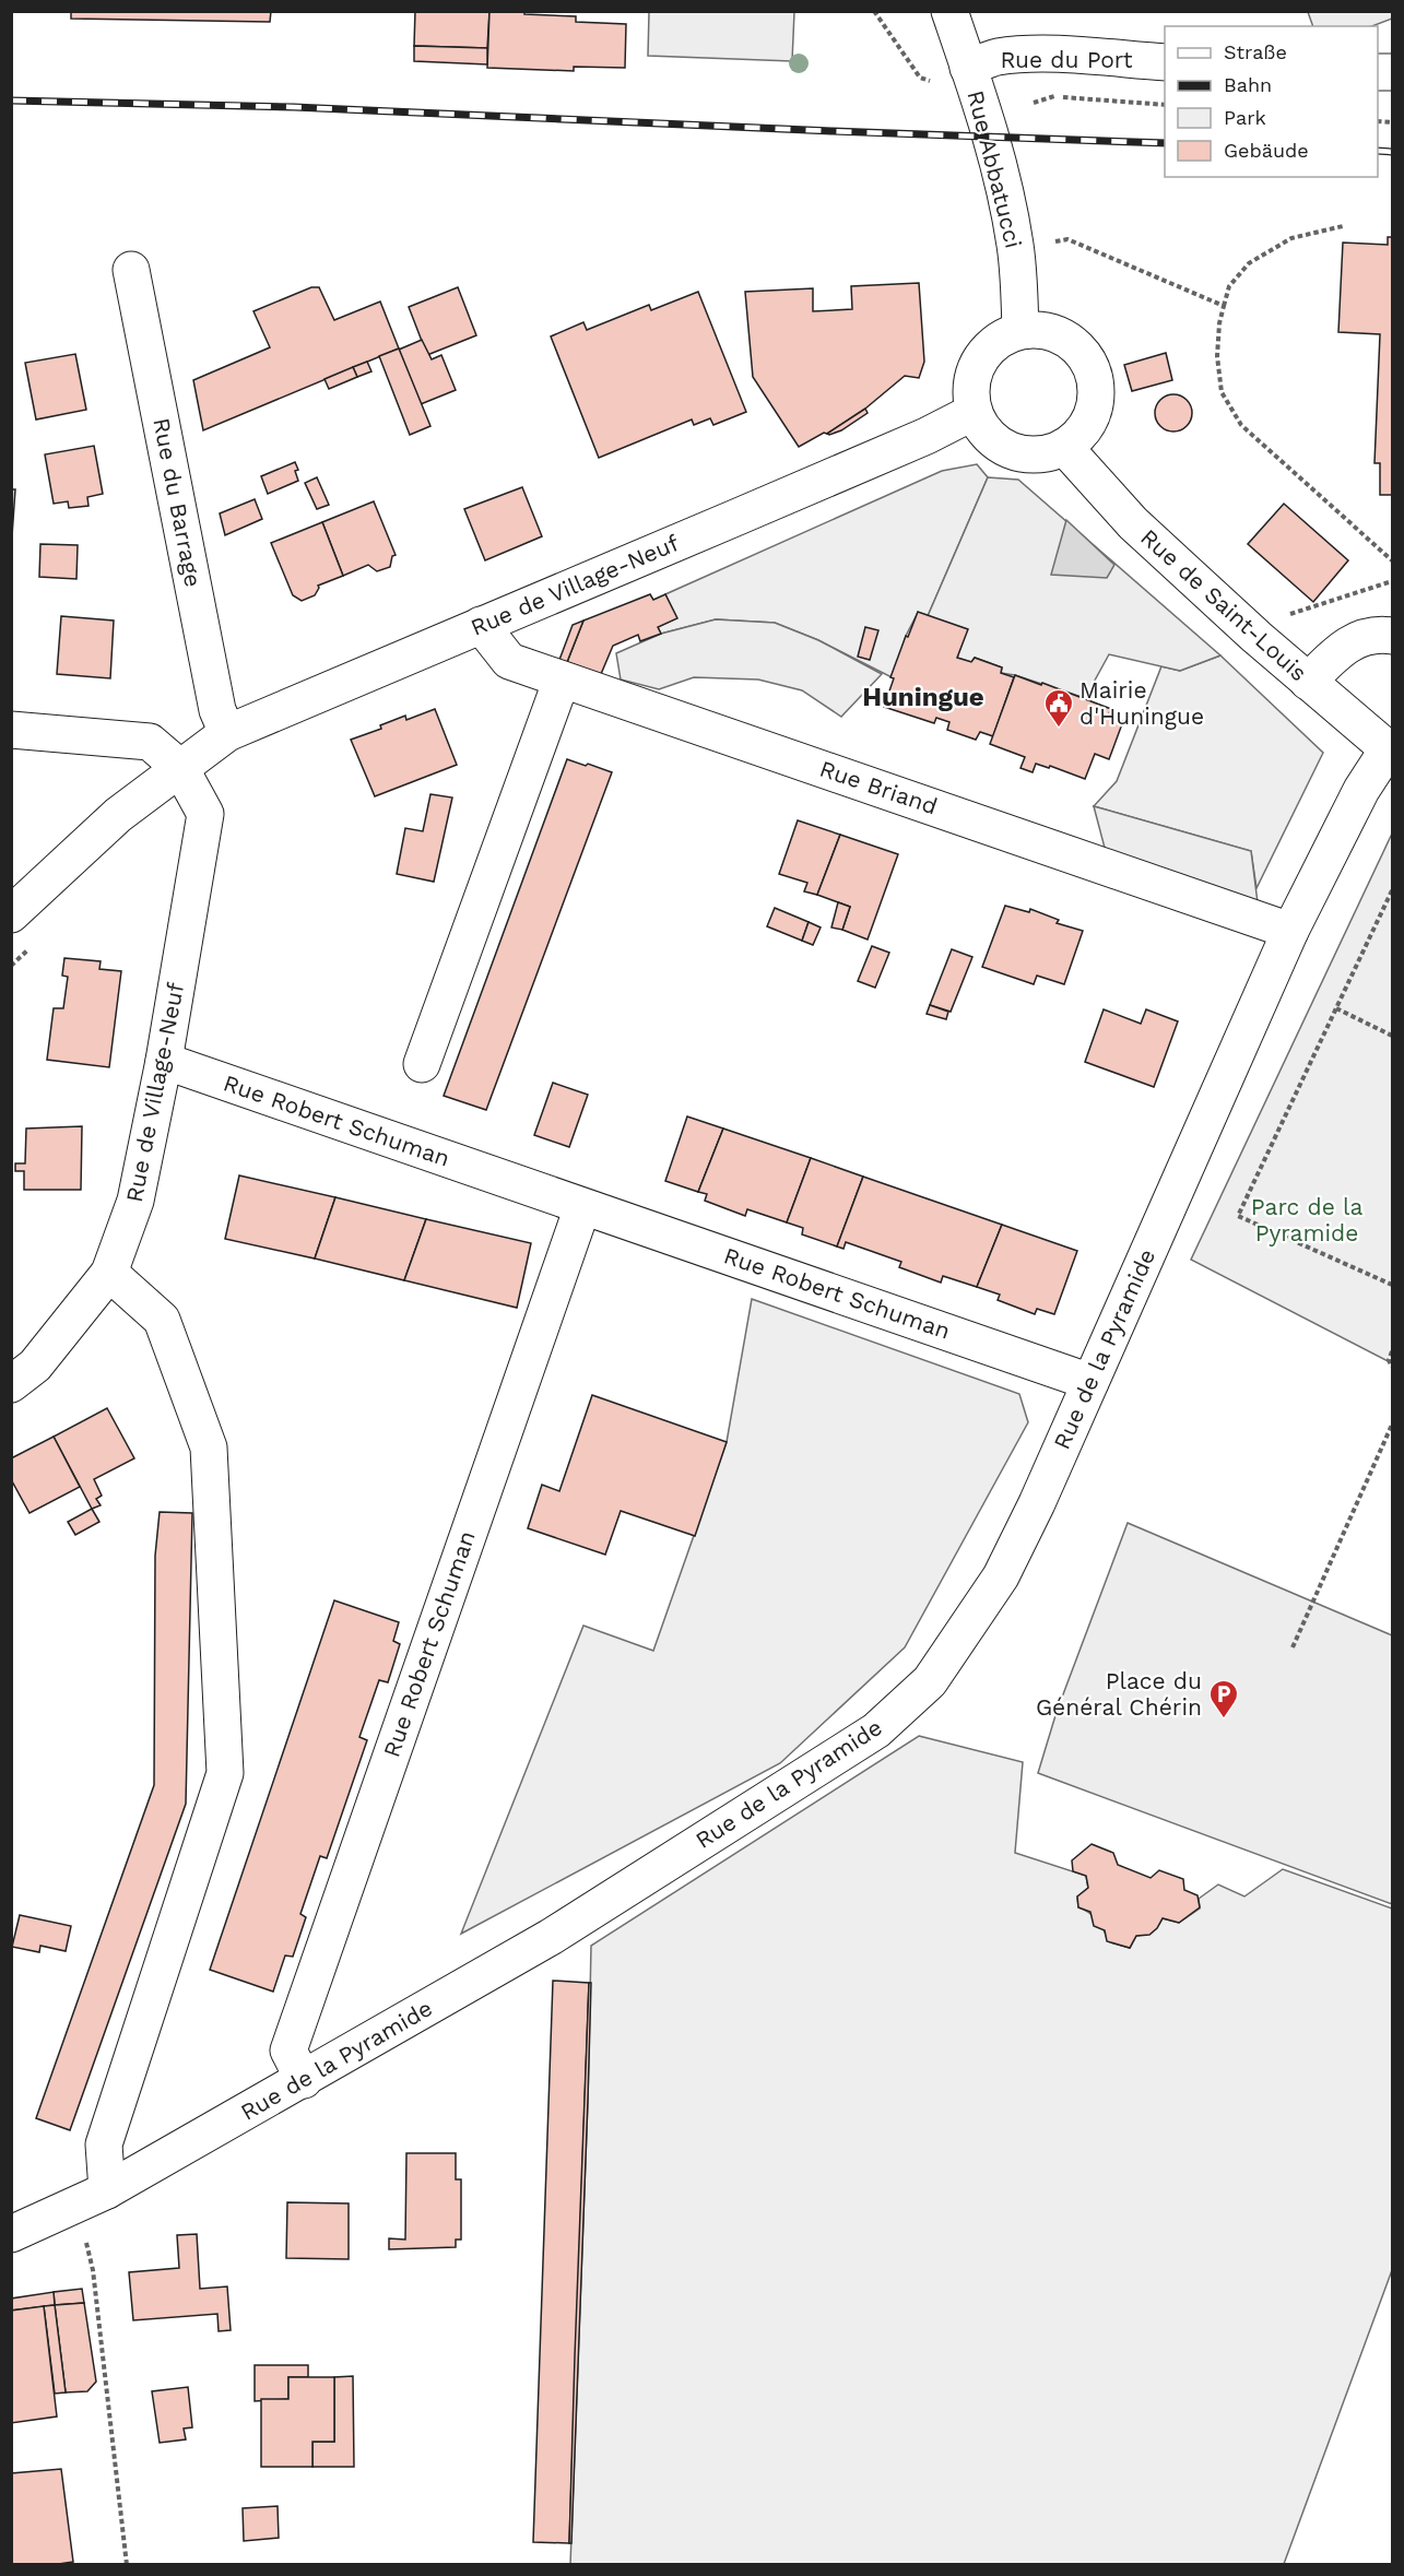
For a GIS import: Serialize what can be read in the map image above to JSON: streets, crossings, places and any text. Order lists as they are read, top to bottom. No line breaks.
{"streets":{"street":["Rue du Port","Rue Abbatucci","Rue du Barrage","Rue de Village-Neuf","Rue de Saint-Louis","Rue Briand","Rue Robert Schuman","Rue de la Pyramide"]},"crossings":[["Rue du Port","Rue Abbatucci"],["Rue Abbatucci","Rue de Village-Neuf"],["Rue Abbatucci","Rue de Saint-Louis"],["Rue du Barrage","Rue de Village-Neuf"],["Rue de Village-Neuf","Rue de Saint-Louis"],["Rue de Village-Neuf","Rue Briand"],["Rue de Village-Neuf","Rue Robert Schuman"],["Rue de Saint-Louis","Rue de la Pyramide"],["Rue Briand","Rue de la Pyramide"],["Rue Robert Schuman","Rue de la Pyramide"]],"districts":["Huningue"],"parks":["Parc de la Pyramide"],"places":{"public building":["Mairie d'Huningue"],"parking":["Place du Général Chérin"]},"legend":["Straße","Bahn","Park","Gebäude"]}
